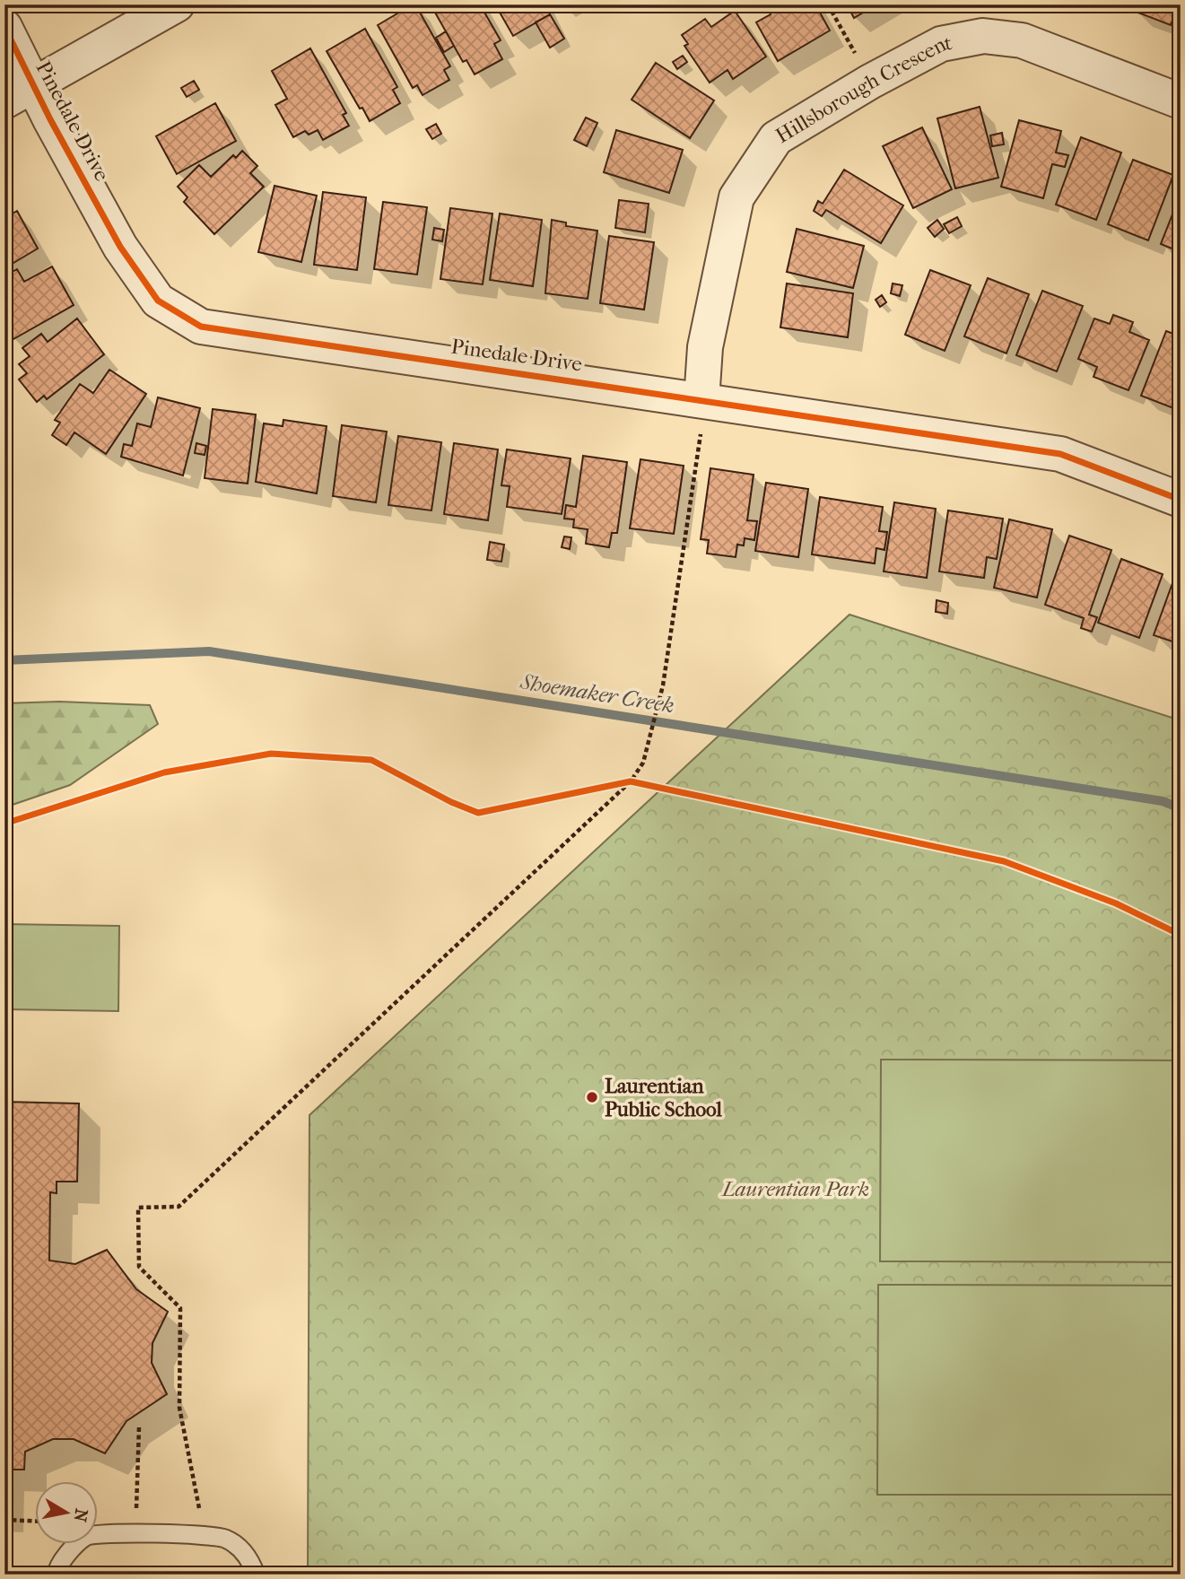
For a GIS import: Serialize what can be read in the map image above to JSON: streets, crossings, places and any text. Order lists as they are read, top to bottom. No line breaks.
{"streets":{"street":["Hillsborough Crescent","Pinedale Drive"]},"crossings":[["Hillsborough Crescent","Pinedale Drive"]],"water":["Shoemaker Creek"],"parks":["Laurentian Park"],"places":["Laurentian Public School"],"north":"right"}
